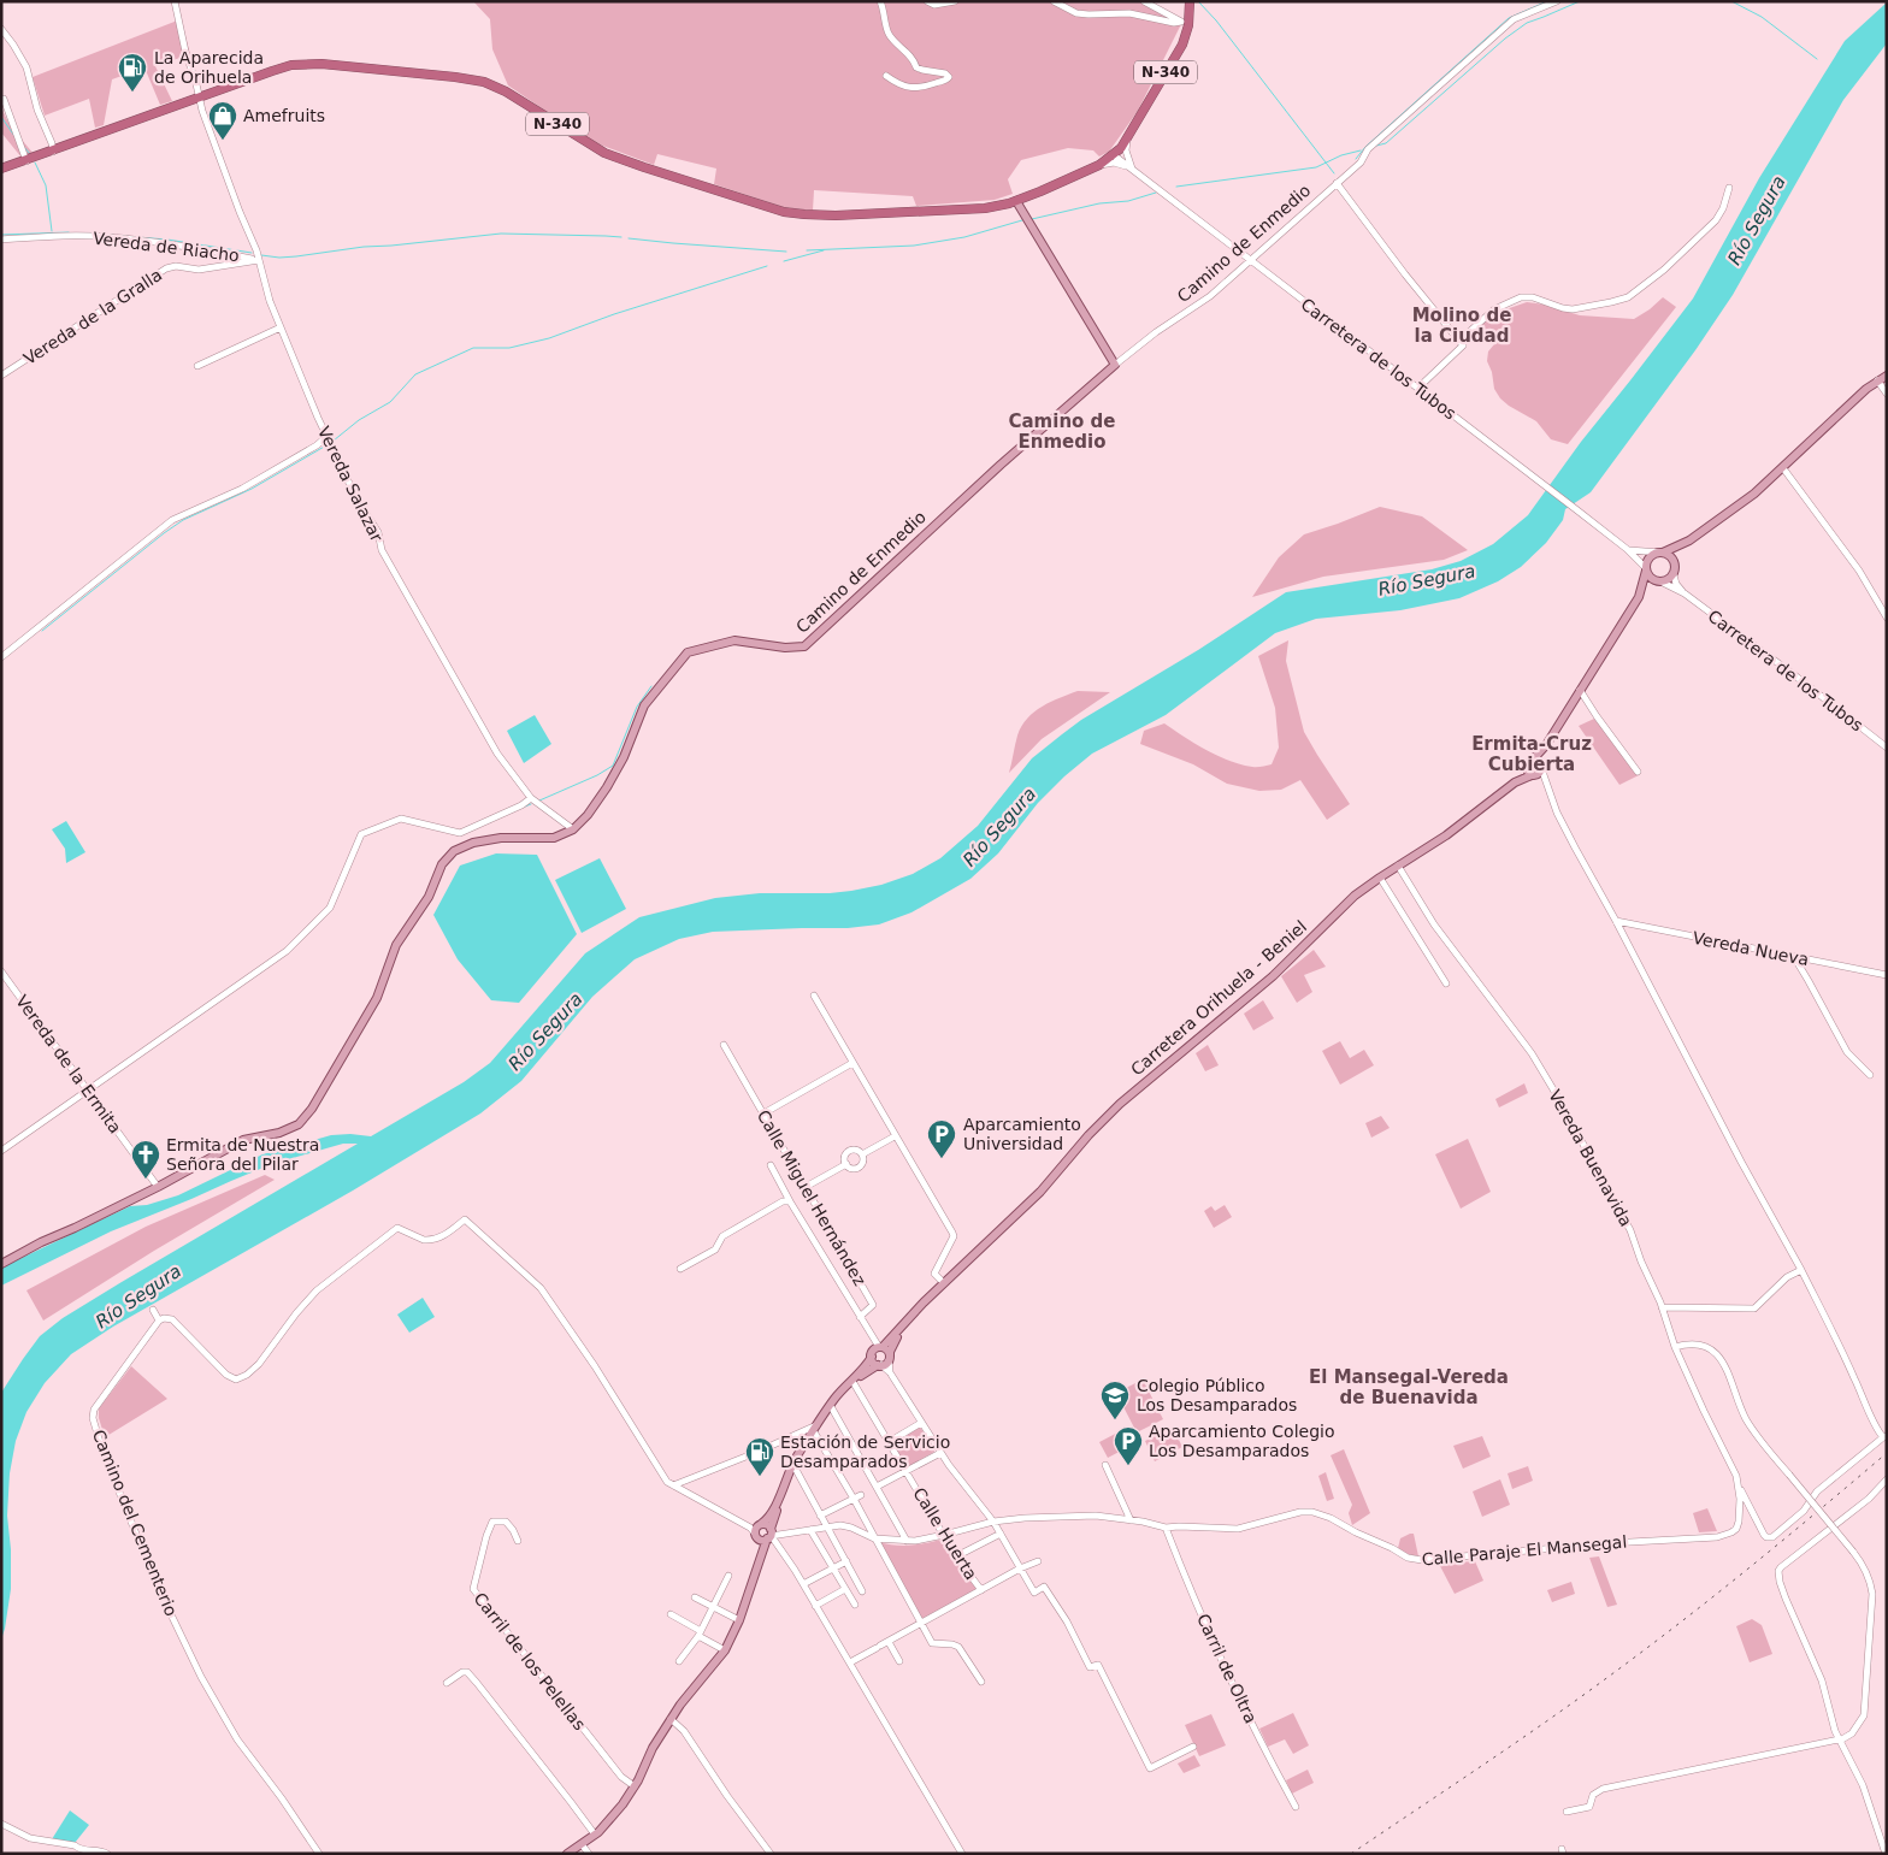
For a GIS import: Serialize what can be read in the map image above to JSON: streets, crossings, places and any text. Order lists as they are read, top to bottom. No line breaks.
{"streets":{"highway":["N-340"],"main road":["Camino de Enmedio","Carretera Orihuela - Beniel"],"street":["Vereda de Riacho","Vereda de la Gralla","Carretera de los Tubos","Vereda Salazar","Vereda Nueva","Vereda de la Ermita","Vereda Buenavida","Calle Miguel Hernández","Camino del Cementerio","Calle Huerta","Calle Paraje El Mansegal","Carril de los Pelellas","Carril de Oltra"]},"crossings":[["N-340","Carretera de los Tubos"],["N-340","Vereda Salazar"],["Camino de Enmedio","Carretera de los Tubos"],["Camino de Enmedio","Vereda Salazar"],["Vereda de Riacho","Vereda de la Gralla"],["Vereda de Riacho","Vereda Salazar"],["Vereda de la Gralla","Vereda Salazar"],["Carretera de los Tubos","Carretera Orihuela - Beniel"],["Carretera Orihuela - Beniel","Vereda Buenavida"],["Carretera Orihuela - Beniel","Calle Huerta"],["Carretera Orihuela - Beniel","Carril de los Pelellas"],["Vereda Buenavida","Calle Paraje El Mansegal"],["Calle Huerta","Calle Paraje El Mansegal"],["Calle Paraje El Mansegal","Carril de Oltra"]],"districts":["Molino de la Ciudad","Camino de Enmedio","Ermita-Cruz Cubierta","El Mansegal-Vereda de Buenavida"],"water":["Río Segura"],"places":{"fuel station":["La Aparecida de Orihuela","Estación de Servicio Desamparados"],"shop":["Amefruits"],"parking":["Aparcamiento Universidad","Aparcamiento Colegio Los Desamparados"],"church":["Ermita de Nuestra Señora del Pilar"],"school or university":["Colegio Público Los Desamparados"]}}
